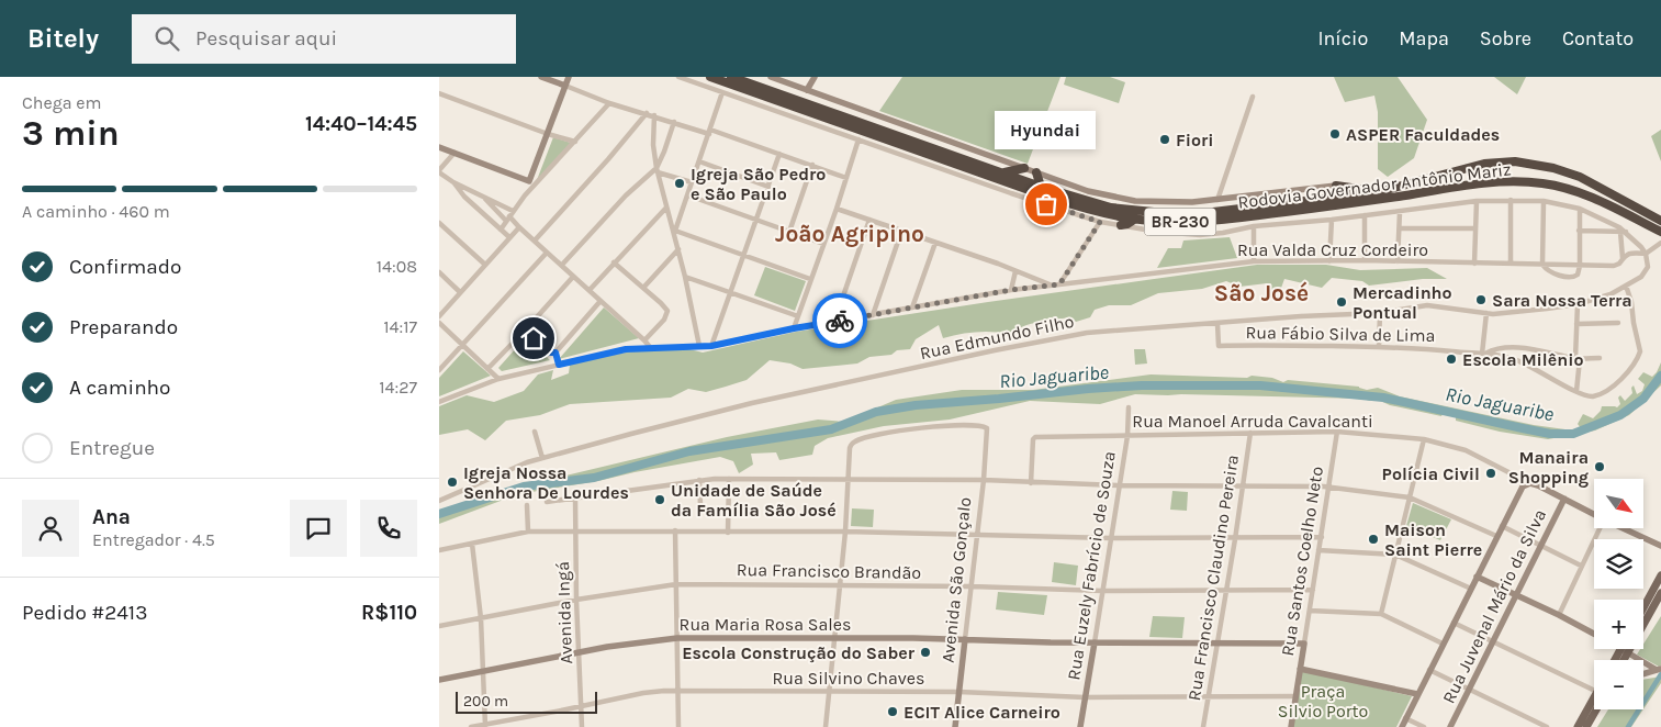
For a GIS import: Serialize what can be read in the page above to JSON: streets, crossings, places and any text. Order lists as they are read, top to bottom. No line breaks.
{"streets":{"highway":["Rodovia Governador Antônio Mariz","BR-230"],"main road":["Rua Santos Coelho Neto","Rua Euzely Fabrício de Souza","Avenida São Gonçalo","Rua Juvenal Mário da Silva","Rua Maria Rosa Sales"],"street":["Rua Valda Cruz Cordeiro","Rua Fábio Silva de Lima","Rua Edmundo Filho","Rua Manoel Arruda Cavalcanti","Rua Francisco Brandão","Rua Francisco Claudino Pereira","Avenida Ingá","Rua Silvino Chaves"]},"crossings":[["Rua Fábio Silva de Lima","Rua Edmundo Filho"],["Rua Manoel Arruda Cavalcanti","Rua Santos Coelho Neto"],["Rua Manoel Arruda Cavalcanti","Rua Euzely Fabrício de Souza"],["Rua Manoel Arruda Cavalcanti","Rua Francisco Claudino Pereira"],["Rua Santos Coelho Neto","Rua Francisco Brandão"],["Rua Santos Coelho Neto","Rua Maria Rosa Sales"],["Rua Santos Coelho Neto","Rua Silvino Chaves"],["Rua Euzely Fabrício de Souza","Rua Francisco Brandão"],["Rua Euzely Fabrício de Souza","Rua Maria Rosa Sales"],["Rua Euzely Fabrício de Souza","Rua Silvino Chaves"],["Rua Francisco Brandão","Rua Francisco Claudino Pereira"],["Rua Francisco Brandão","Avenida São Gonçalo"],["Rua Francisco Brandão","Avenida Ingá"],["Rua Francisco Claudino Pereira","Rua Maria Rosa Sales"],["Rua Francisco Claudino Pereira","Rua Silvino Chaves"],["Avenida São Gonçalo","Rua Maria Rosa Sales"],["Avenida São Gonçalo","Rua Silvino Chaves"],["Avenida Ingá","Rua Maria Rosa Sales"],["Avenida Ingá","Rua Silvino Chaves"]],"districts":["João Agripino","São José"],"water":["Rio Jaguaribe"],"parks":["Praça Silvio Porto"],"places":["ASPER Faculdades","Fiori","Igreja São Pedro e São Paulo","Hyundai","Sara Nossa Terra","Mercadinho Pontual","Escola Milênio","Manaira Shopping","Polícia Civil","Igreja Nossa Senhora De Lourdes","Unidade de Saúde da Família São José","Maison Saint Pierre","Escola Construção do Saber","ECIT Alice Carneiro"],"scale_bar":"200 m","north":"bottom right","page":{"header":"Bitely","search":"Pesquisar aqui","nav":["Início","Mapa","Sobre","Contato"],"heading":["3 min","Chega em","14:40–14:45"],"panel":["Ana","Entregador · 4.5","Pedido #2413","R$110"],"bubble":"Hyundai","bar":"A caminho · 460 m","list":[["Confirmado","14:08"],["Preparando","14:17"],["A caminho","14:27"],"Entregue"],"map_buttons":["+","−"],"scale":"200 m"}}
